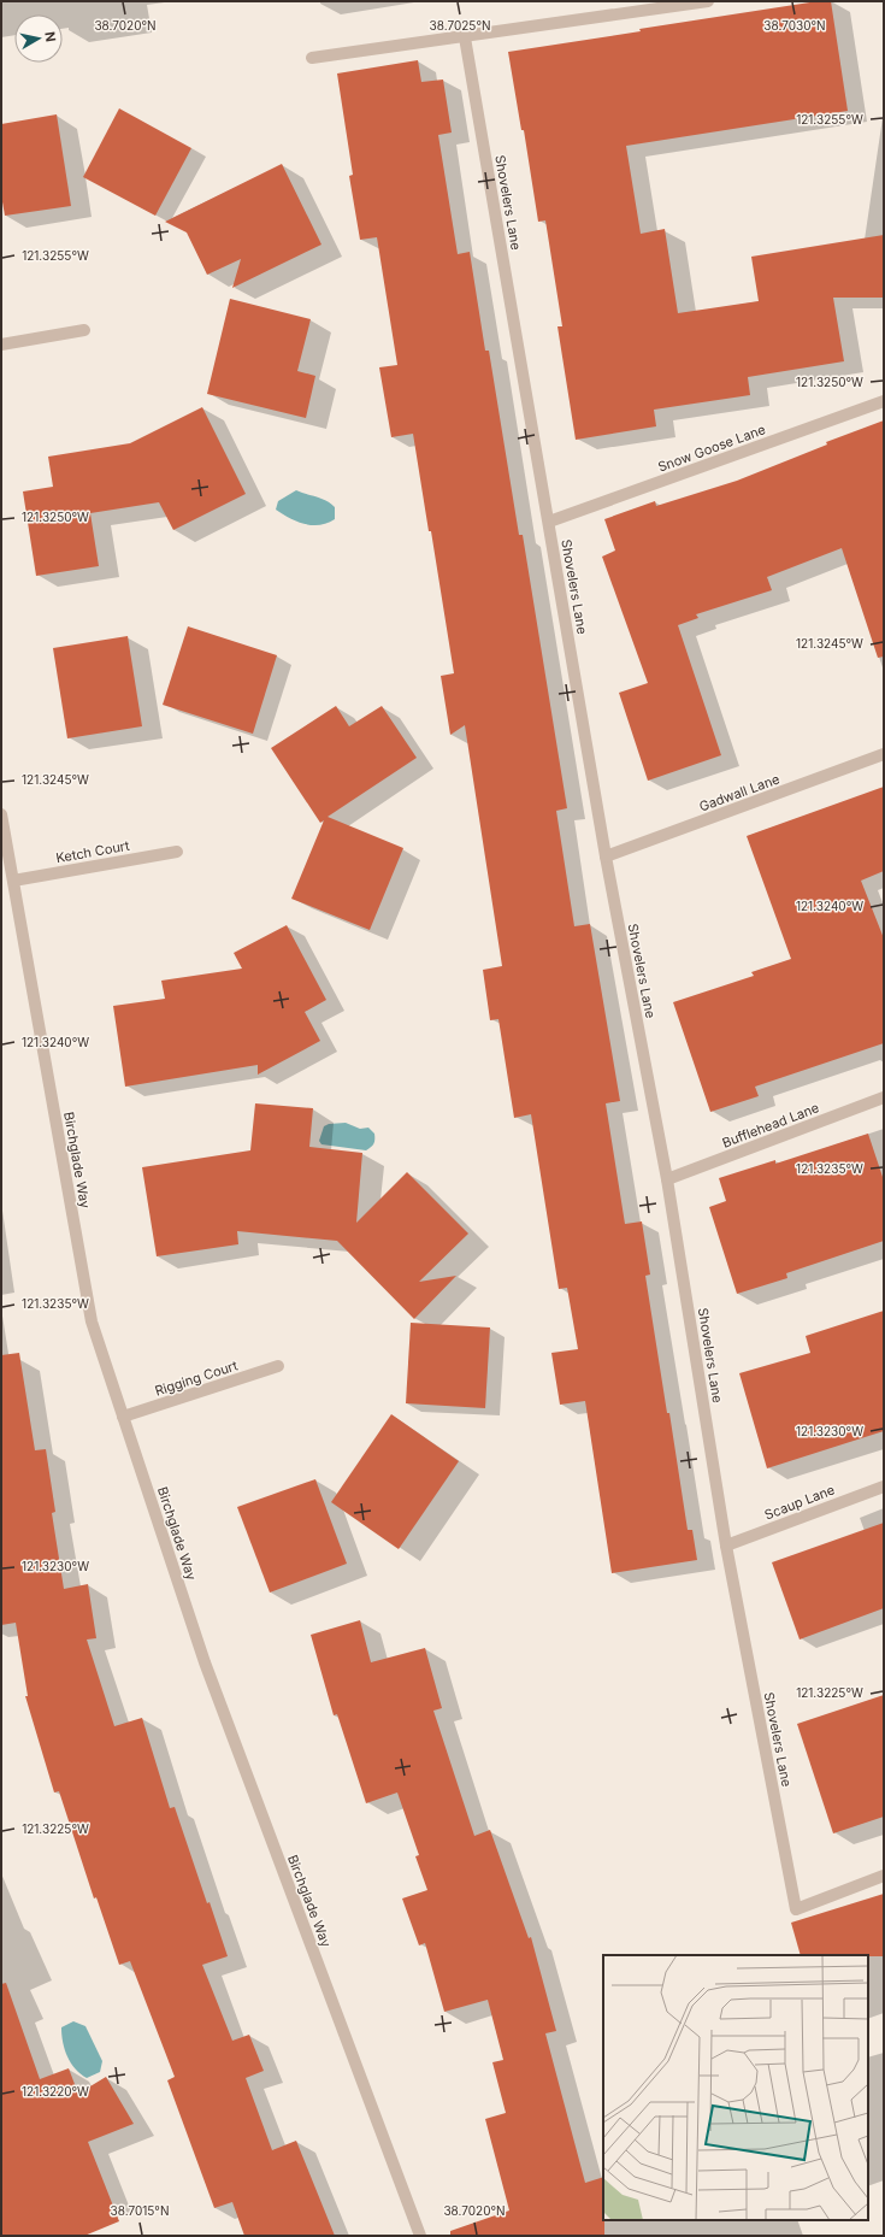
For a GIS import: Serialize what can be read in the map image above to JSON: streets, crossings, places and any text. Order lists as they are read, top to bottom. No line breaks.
{"streets":{"street":["Shovelers Lane","Snow Goose Lane","Gadwall Lane","Ketch Court","Bufflehead Lane","Birchglade Way","Rigging Court","Scaup Lane"]},"crossings":[["Shovelers Lane","Snow Goose Lane"],["Shovelers Lane","Gadwall Lane"],["Shovelers Lane","Bufflehead Lane"],["Shovelers Lane","Scaup Lane"],["Ketch Court","Birchglade Way"],["Birchglade Way","Rigging Court"]],"north":"right","coordinates":["38.7030°N","38.7020°N","38.7025°N","121.3255°W","121.3250°W","121.3245°W","121.3240°W","121.3235°W","121.3230°W","121.3225°W","121.3220°W","38.7015°N"]}
